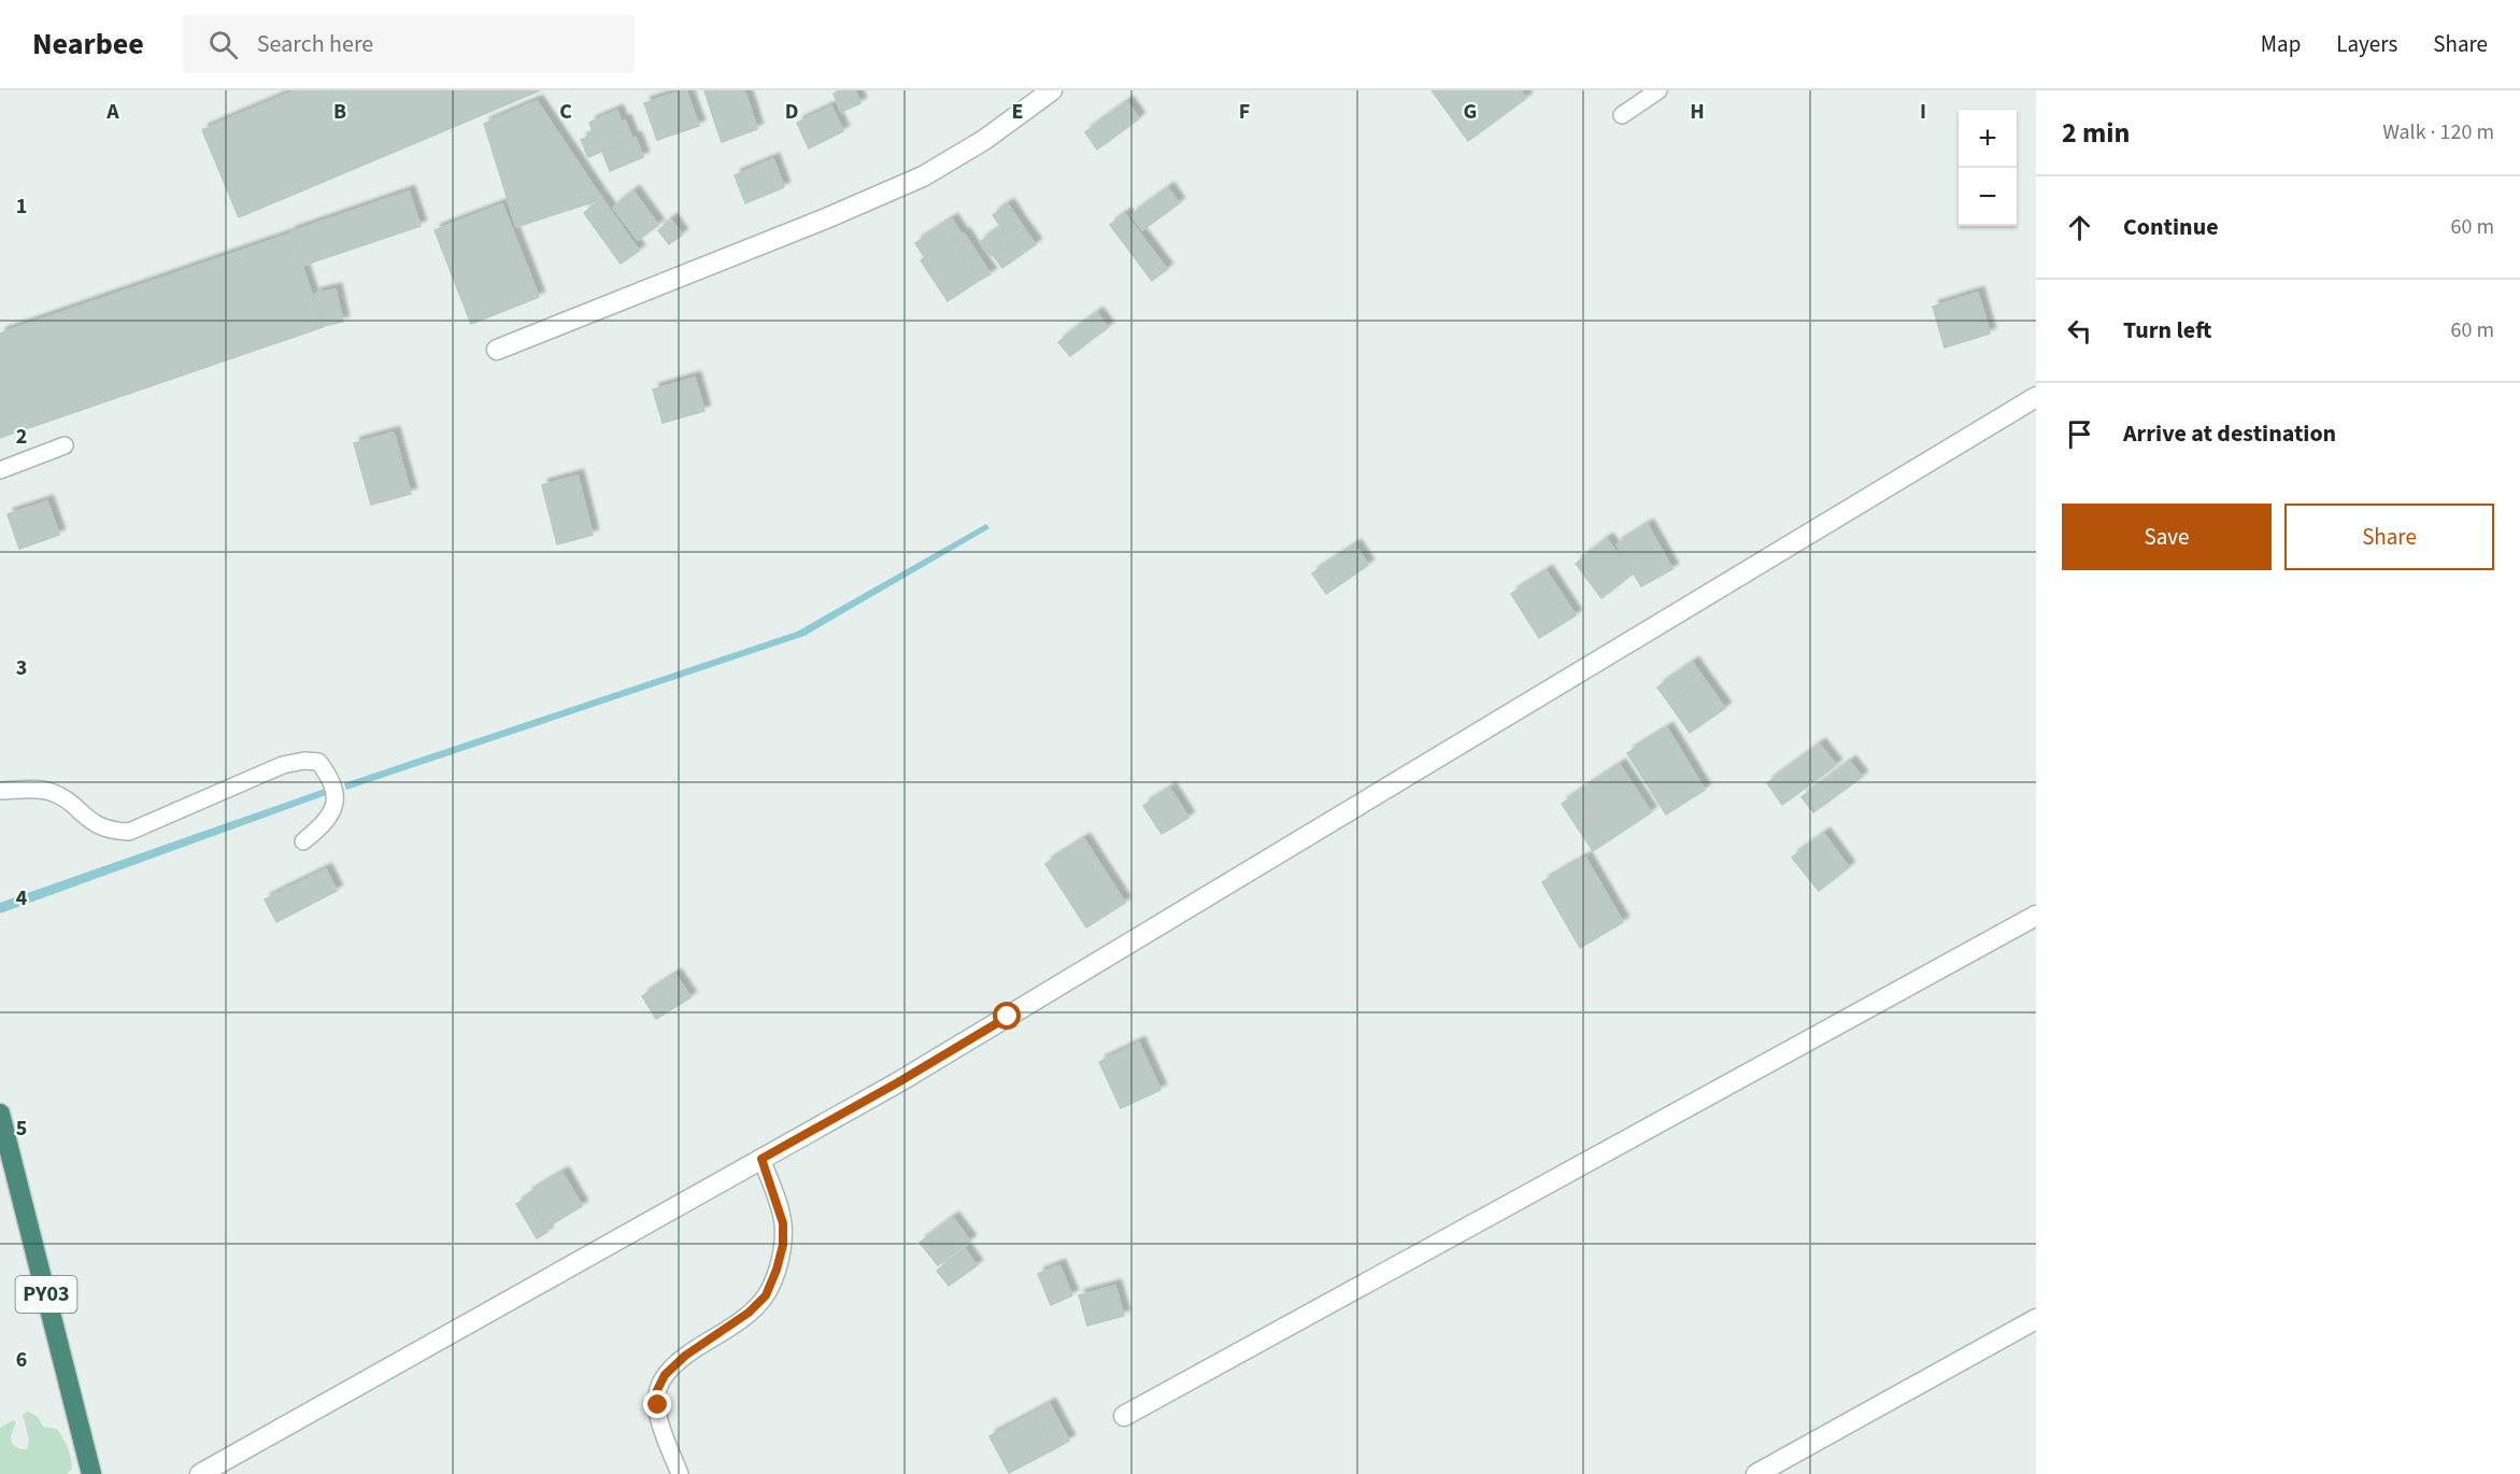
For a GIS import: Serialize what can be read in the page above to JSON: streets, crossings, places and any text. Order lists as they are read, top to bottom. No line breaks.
{"streets":{"highway":["PY03"]},"page":{"header":"Nearbee","search":"Search here","nav":["Map","Layers","Share"],"heading":["2 min","Walk · 120 m"],"map_buttons":["+","−"],"list":[["Continue","60 m"],["Turn left","60 m"],"Arrive at destination"],"buttons":["Save","Share"]},"grid":{"columns":["A","B","C","D","E","F","G","H","I"],"rows":["1","2","3","4","5","6"]}}
